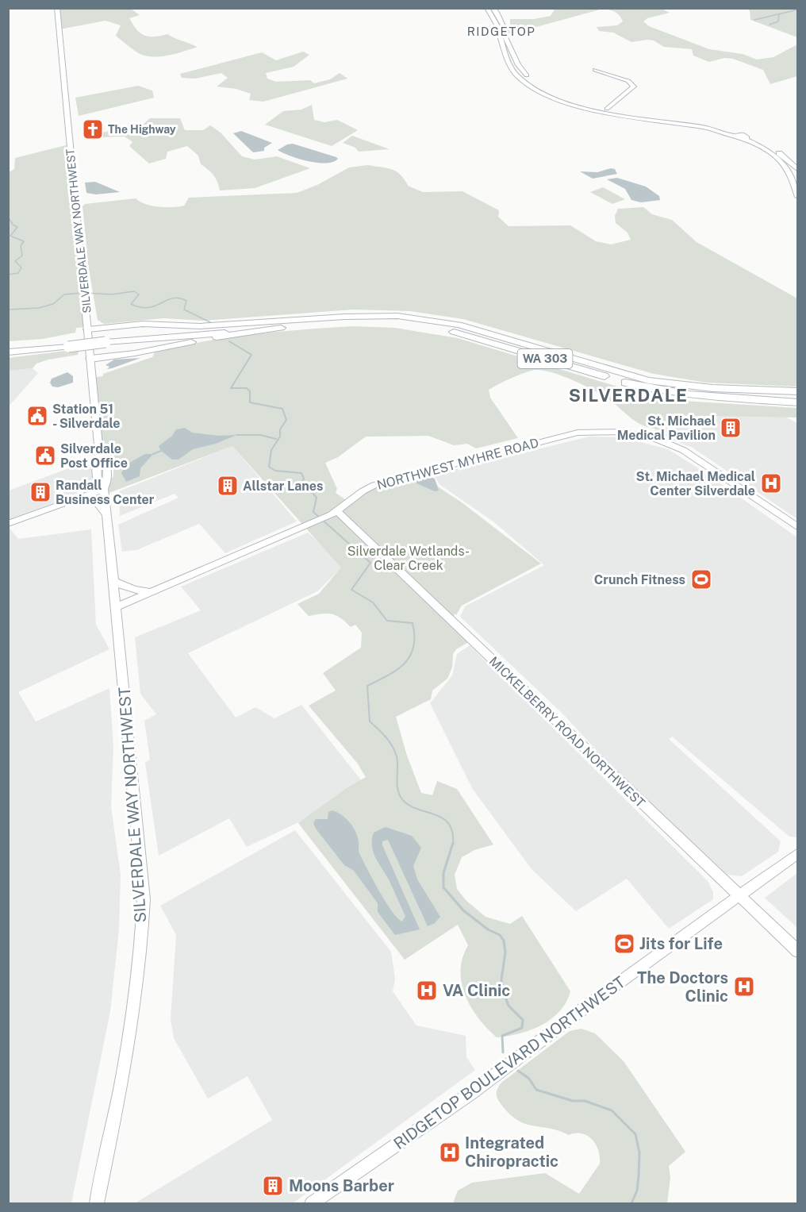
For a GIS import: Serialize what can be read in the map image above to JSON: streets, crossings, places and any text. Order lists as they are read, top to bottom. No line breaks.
{"streets":{"highway":["WA 303"],"main road":["SILVERDALE WAY NORTHWEST","NORTHWEST MYHRE ROAD","MICKELBERRY ROAD NORTHWEST","RIDGETOP BOULEVARD NORTHWEST"]},"crossings":[["SILVERDALE WAY NORTHWEST","NORTHWEST MYHRE ROAD"],["NORTHWEST MYHRE ROAD","MICKELBERRY ROAD NORTHWEST"],["MICKELBERRY ROAD NORTHWEST","RIDGETOP BOULEVARD NORTHWEST"]],"districts":["RIDGETOP","SILVERDALE"],"parks":["Silverdale Wetlands- Clear Creek"],"places":{"church":["The Highway"],"public building":["Station 51 - Silverdale","Silverdale Post Office"],"building":["St. Michael Medical Pavilion","Allstar Lanes","Randall Business Center","Moons Barber"],"hospital":["St. Michael Medical Center Silverdale","The Doctors Clinic","VA Clinic","Integrated Chiropractic"],"sports":["Crunch Fitness","Jits for Life"]}}
